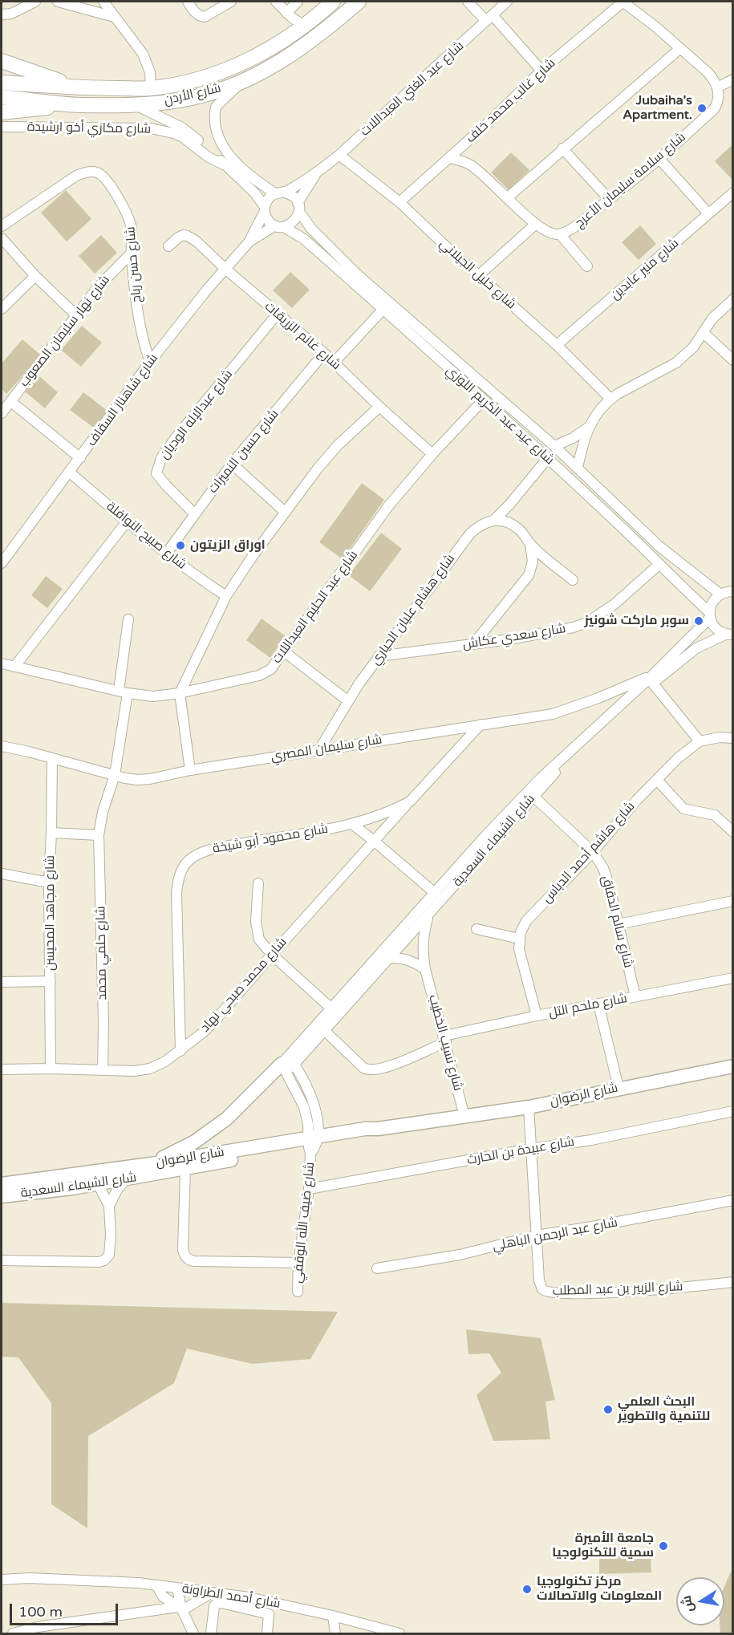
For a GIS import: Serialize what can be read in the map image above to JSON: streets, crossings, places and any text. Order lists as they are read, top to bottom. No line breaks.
{"streets":{"highway":["شارع الأردن"],"main road":["شارع الشيماء السعدية","شارع الرضوان"],"street":["شارع عبد الغني العبداللات","شارع غالب محمد خلف","شارع مكازي أخو ارشيدة","شارع سلامة سليمان الأعرج","شارع حسن رباح","شارع منير عابدين","شارع خليل الجيلاني","شارع نهار سليمان الصعوب","شارع غانم الزريقات","شارع شاهناز السقاف","شارع عبدالإله الوديان","شارع عيد عبد الكريم اللوزي","شارع حسين النميرات","شارع صبيح النوافلة","شارع عبد الحليم العبداللات","شارع هشام عليان الحياري","شارع سعدي عكاش","شارع سليمان المصري","شارع محمود أبو شيخة","شارع هاشم أحمد الدباس","شارع مجاهد المحيسن","شارع سالم الدقاق","شارع حلمي محمد","شارع محمد صبحي نهاد","شارع ملحم التل","شارع نسيب الخطيب","شارع عبيدة بن الحارث","شارع ضيف الله الوقفي","شارع عبد الرحمن الباهلي","شارع الزبير بن عبد المطلب","شارع أحمد الطراونة"]},"crossings":[["شارع عبد الغني العبداللات","شارع خليل الجيلاني"],["شارع عبد الغني العبداللات","شارع شاهناز السقاف"],["شارع عبد الغني العبداللات","شارع عيد عبد الكريم اللوزي"],["شارع غالب محمد خلف","شارع سلامة سليمان الأعرج"],["شارع غالب محمد خلف","شارع خليل الجيلاني"],["شارع حسن رباح","شارع نهار سليمان الصعوب"],["شارع حسن رباح","شارع شاهناز السقاف"],["شارع منير عابدين","شارع خليل الجيلاني"],["شارع غانم الزريقات","شارع شاهناز السقاف"],["شارع غانم الزريقات","شارع عبدالإله الوديان"],["شارع غانم الزريقات","شارع حسين النميرات"],["شارع غانم الزريقات","شارع عبد الحليم العبداللات"],["شارع شاهناز السقاف","شارع عيد عبد الكريم اللوزي"],["شارع شاهناز السقاف","شارع صبيح النوافلة"],["شارع عبدالإله الوديان","شارع حسين النميرات"],["شارع عيد عبد الكريم اللوزي","شارع عبد الحليم العبداللات"],["شارع عيد عبد الكريم اللوزي","شارع هشام عليان الحياري"],["شارع عيد عبد الكريم اللوزي","شارع سعدي عكاش"],["شارع عيد عبد الكريم اللوزي","شارع الشيماء السعدية"],["شارع حسين النميرات","شارع صبيح النوافلة"],["شارع عبد الحليم العبداللات","شارع حلمي محمد"],["شارع هشام عليان الحياري","شارع سعدي عكاش"],["شارع هشام عليان الحياري","شارع سليمان المصري"],["شارع سليمان المصري","شارع محمود أبو شيخة"],["شارع سليمان المصري","شارع الشيماء السعدية"],["شارع سليمان المصري","شارع مجاهد المحيسن"],["شارع سليمان المصري","شارع حلمي محمد"],["شارع محمود أبو شيخة","شارع محمد صبحي نهاد"],["شارع الشيماء السعدية","شارع سالم الدقاق"],["شارع الشيماء السعدية","شارع ملحم التل"],["شارع الشيماء السعدية","شارع نسيب الخطيب"],["شارع الشيماء السعدية","شارع الرضوان"],["شارع الشيماء السعدية","شارع ضيف الله الوقفي"],["شارع هاشم أحمد الدباس","شارع سالم الدقاق"],["شارع مجاهد المحيسن","شارع محمد صبحي نهاد"],["شارع سالم الدقاق","شارع ملحم التل"],["شارع حلمي محمد","شارع محمد صبحي نهاد"],["شارع ملحم التل","شارع نسيب الخطيب"],["شارع نسيب الخطيب","شارع الرضوان"],["شارع الرضوان","شارع ضيف الله الوقفي"],["شارع الرضوان","شارع الزبير بن عبد المطلب"],["شارع عبيدة بن الحارث","شارع ضيف الله الوقفي"],["شارع عبيدة بن الحارث","شارع الزبير بن عبد المطلب"],["شارع عبد الرحمن الباهلي","شارع الزبير بن عبد المطلب"]],"places":["Jubaiha's Apartment.","اوراق الزيتون","سوبر ماركت شونيز","البحث العلمي للتنمية والتطوير","جامعة الأميرة سمية للتكنولوجيا","مركز تكنولوجيا المعلومات والاتصالات"],"scale_bar":"100 m","north":"left"}
